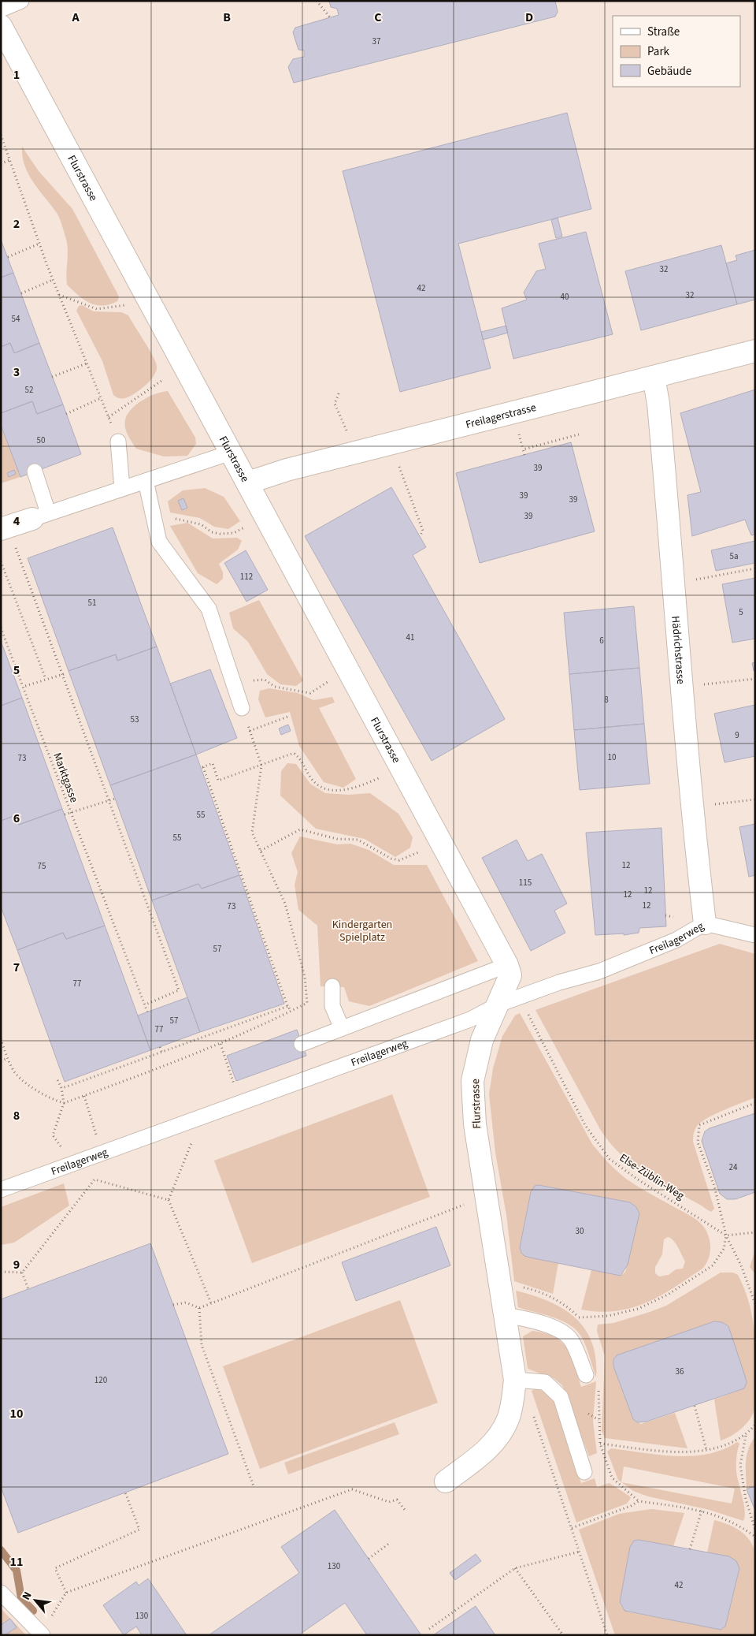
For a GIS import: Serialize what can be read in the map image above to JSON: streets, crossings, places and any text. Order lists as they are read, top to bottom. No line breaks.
{"streets":{"street":["Flurstrasse","Freilagerstrasse","Hädrichstrasse"],"lane":["Freilagerweg"],"path":["Marktgasse","Else-Züblin-Weg"]},"crossings":[["Flurstrasse","Freilagerstrasse"],["Flurstrasse","Freilagerweg"],["Freilagerstrasse","Hädrichstrasse"],["Hädrichstrasse","Freilagerweg"]],"parks":["Kindergarten Spielplatz"],"house_numbers":["37","32","42","32","40","54","52","50","39","39","39","39","5a","112","51","5","41","6","8","53","9","10","73","55","55","12","75","115","12","12","12","73","57","77","57","77","24","30","36","120","130","42","130"],"legend":["Straße","Park","Gebäude"],"north":"top left","grid":{"columns":["A","B","C","D"],"rows":["1","2","3","4","5","6","7","8","9","10","11"]}}
